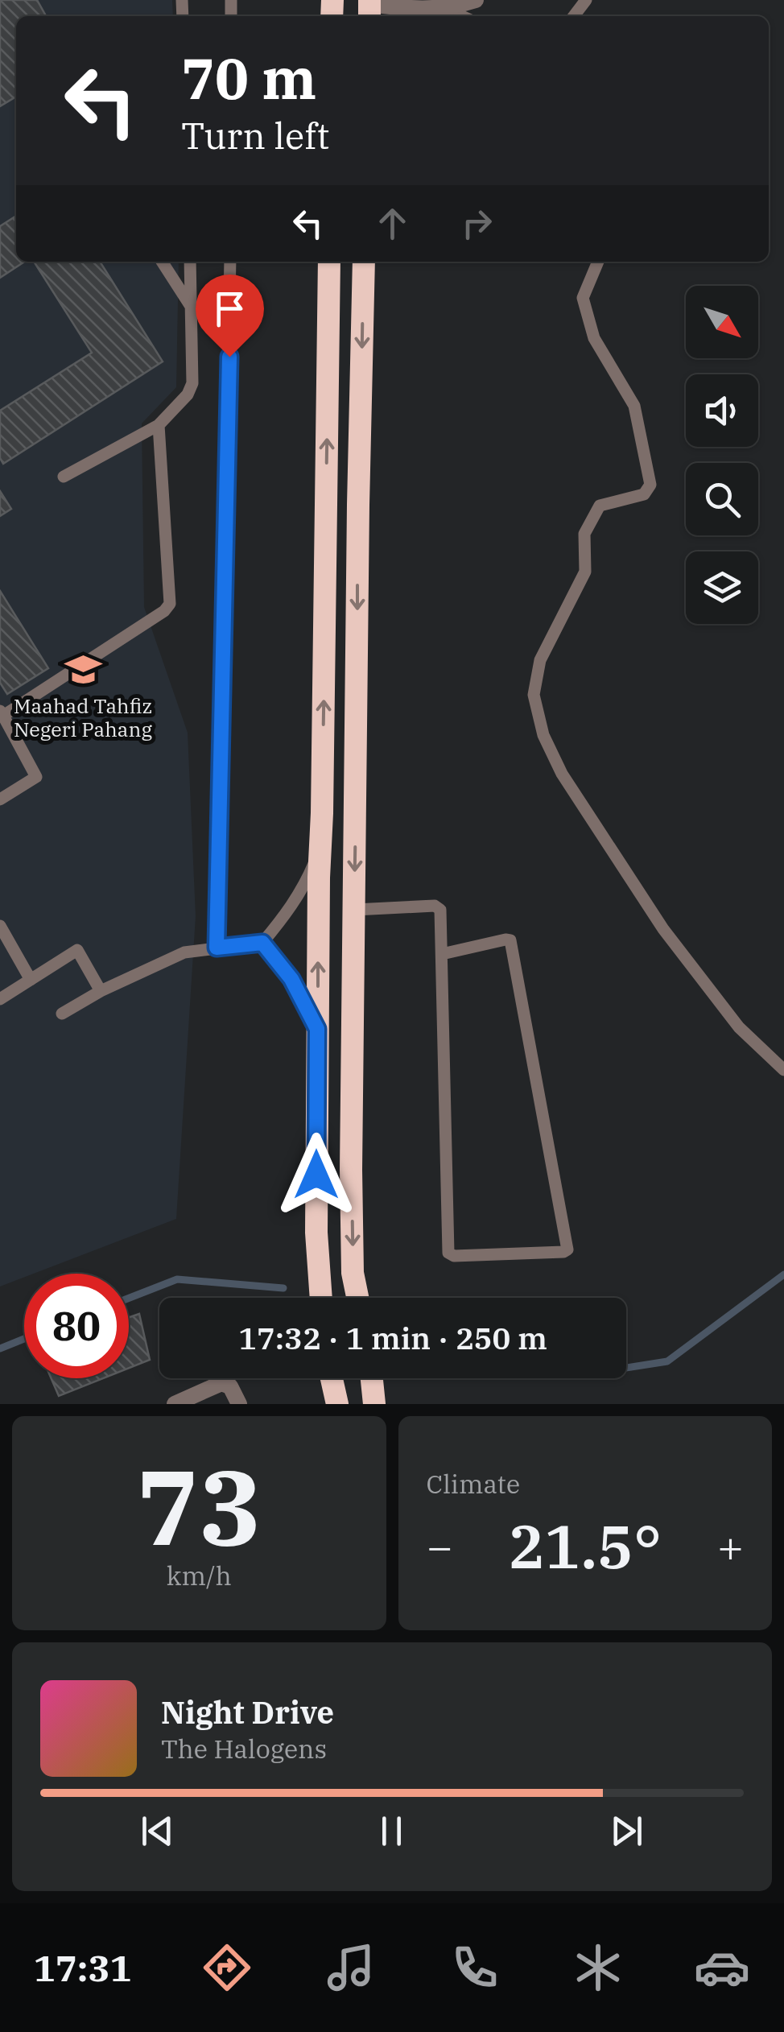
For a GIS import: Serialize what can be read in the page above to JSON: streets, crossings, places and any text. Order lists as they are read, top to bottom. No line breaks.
{"places":{"school or university":["Maahad Tahfiz Negeri Pahang"]},"north":"bottom right","page":{"turn":["70 m","Turn left"],"limit":"80","trip":"17:32 · 1 min · 250 m","tile":[["73","km/h"],"Climate"],"heat":["−","21.5°","+"],"song":["Night Drive","The Halogens"],"tabs":"17:31"}}
